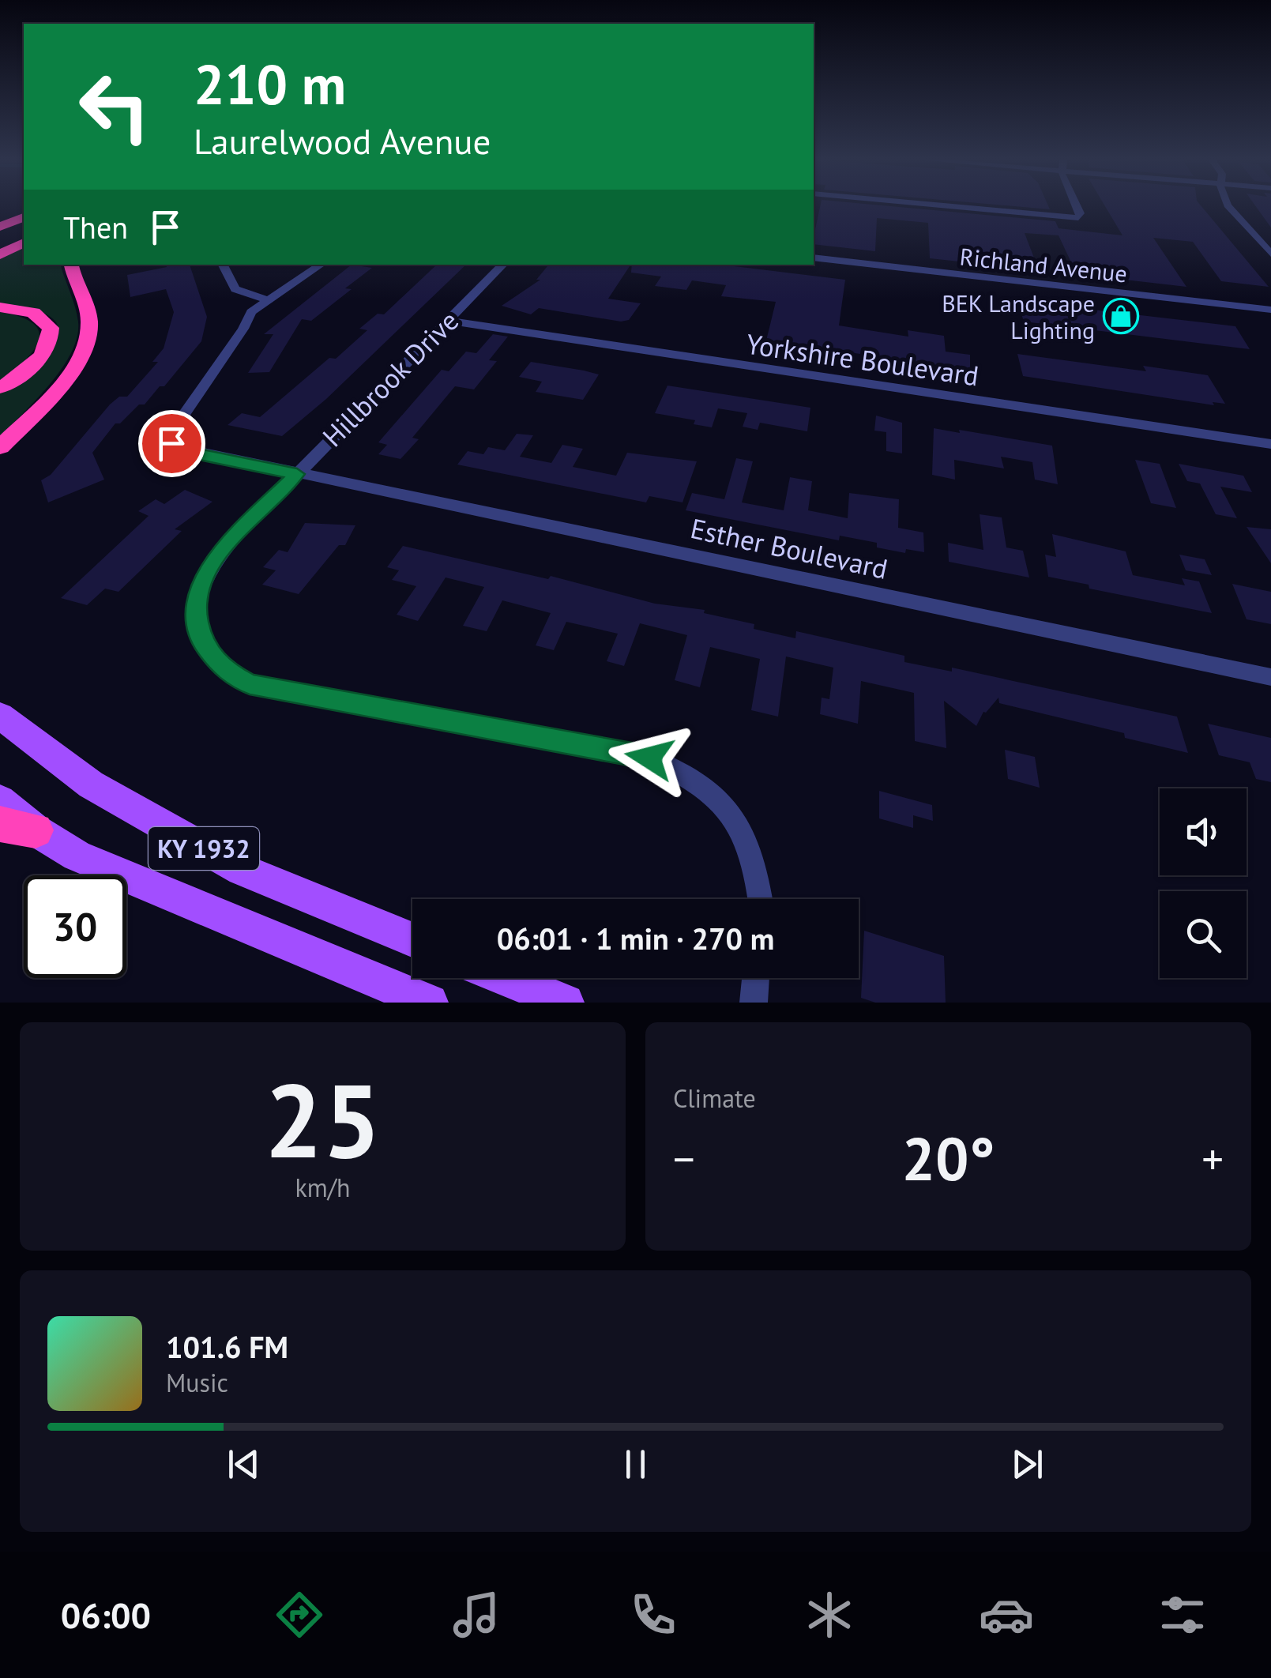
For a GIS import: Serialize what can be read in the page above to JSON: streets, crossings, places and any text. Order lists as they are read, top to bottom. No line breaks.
{"streets":{"main road":["KY 1932"],"street":["Richland Avenue","Yorkshire Boulevard","Hillbrook Drive","Esther Boulevard"]},"crossings":[["Yorkshire Boulevard","Hillbrook Drive"],["Hillbrook Drive","Esther Boulevard"]],"places":{"shop":["BEK Landscape Lighting"]},"page":{"turn":["210 m","Laurelwood Avenue"],"then":"Then","limit":"30","trip":"06:01 · 1 min · 270 m","tile":[["25","km/h"],"Climate"],"heat":["−","20°","+"],"song":["101.6 FM","Music"],"tabs":"06:00"}}
